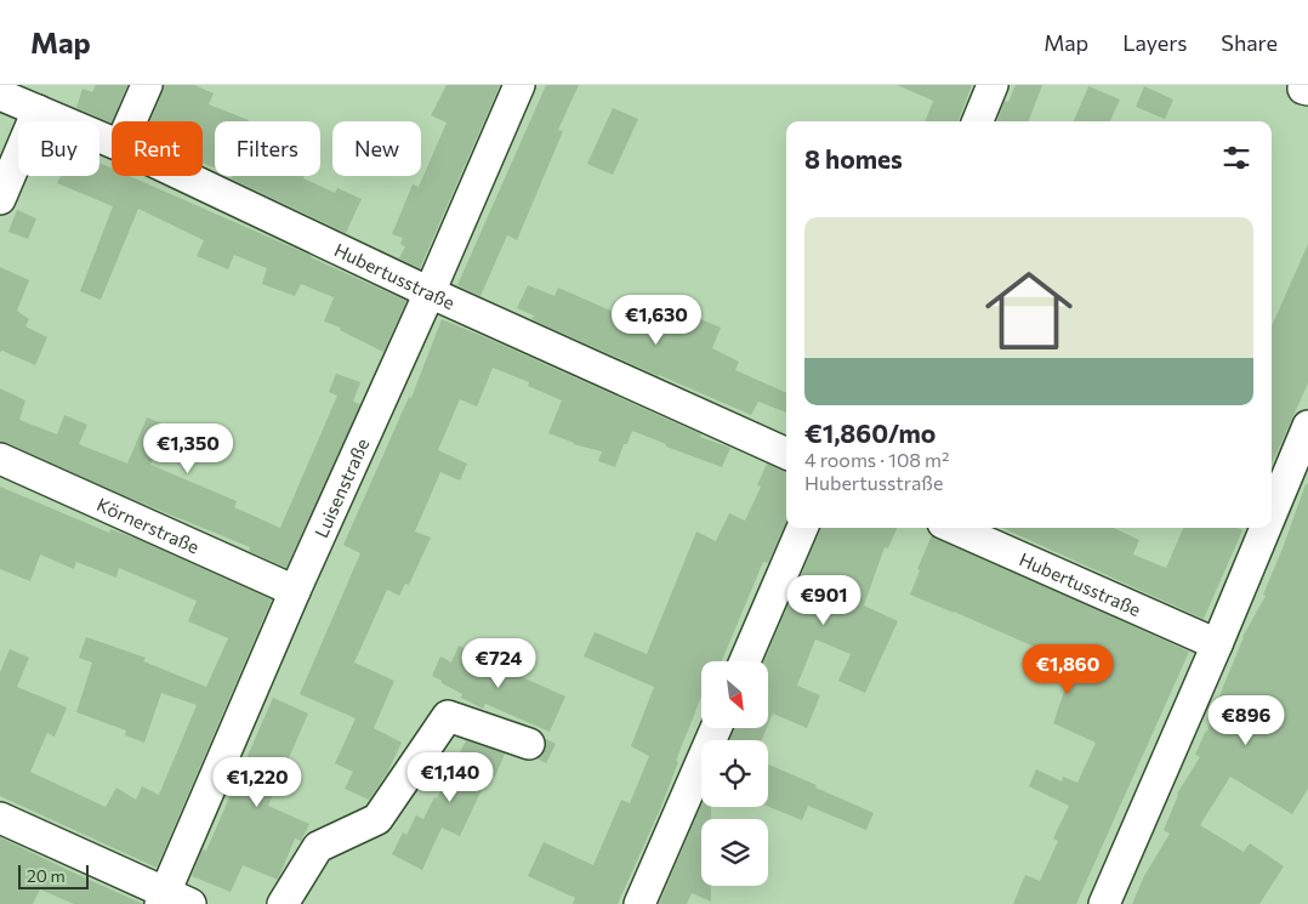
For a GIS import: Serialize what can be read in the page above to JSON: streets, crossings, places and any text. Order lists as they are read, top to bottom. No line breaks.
{"streets":{"street":["Hubertusstraße","Luisenstraße","Körnerstraße"]},"crossings":[["Hubertusstraße","Luisenstraße"],["Luisenstraße","Körnerstraße"]],"scale_bar":"20 m","north":"bottom right","page":{"header":"Map","nav":["Map","Layers","Share"],"chip":["Buy","Rent","Filters","New"],"heading":"8 homes","list":[{"name":"€1,860/mo","note":"4 rooms · 108 m² · Hubertusstraße"}],"price":["€1,630","€1,350","€901","€724","€1,860","€896","€1,140","€1,220"],"scale":"20 m"}}
